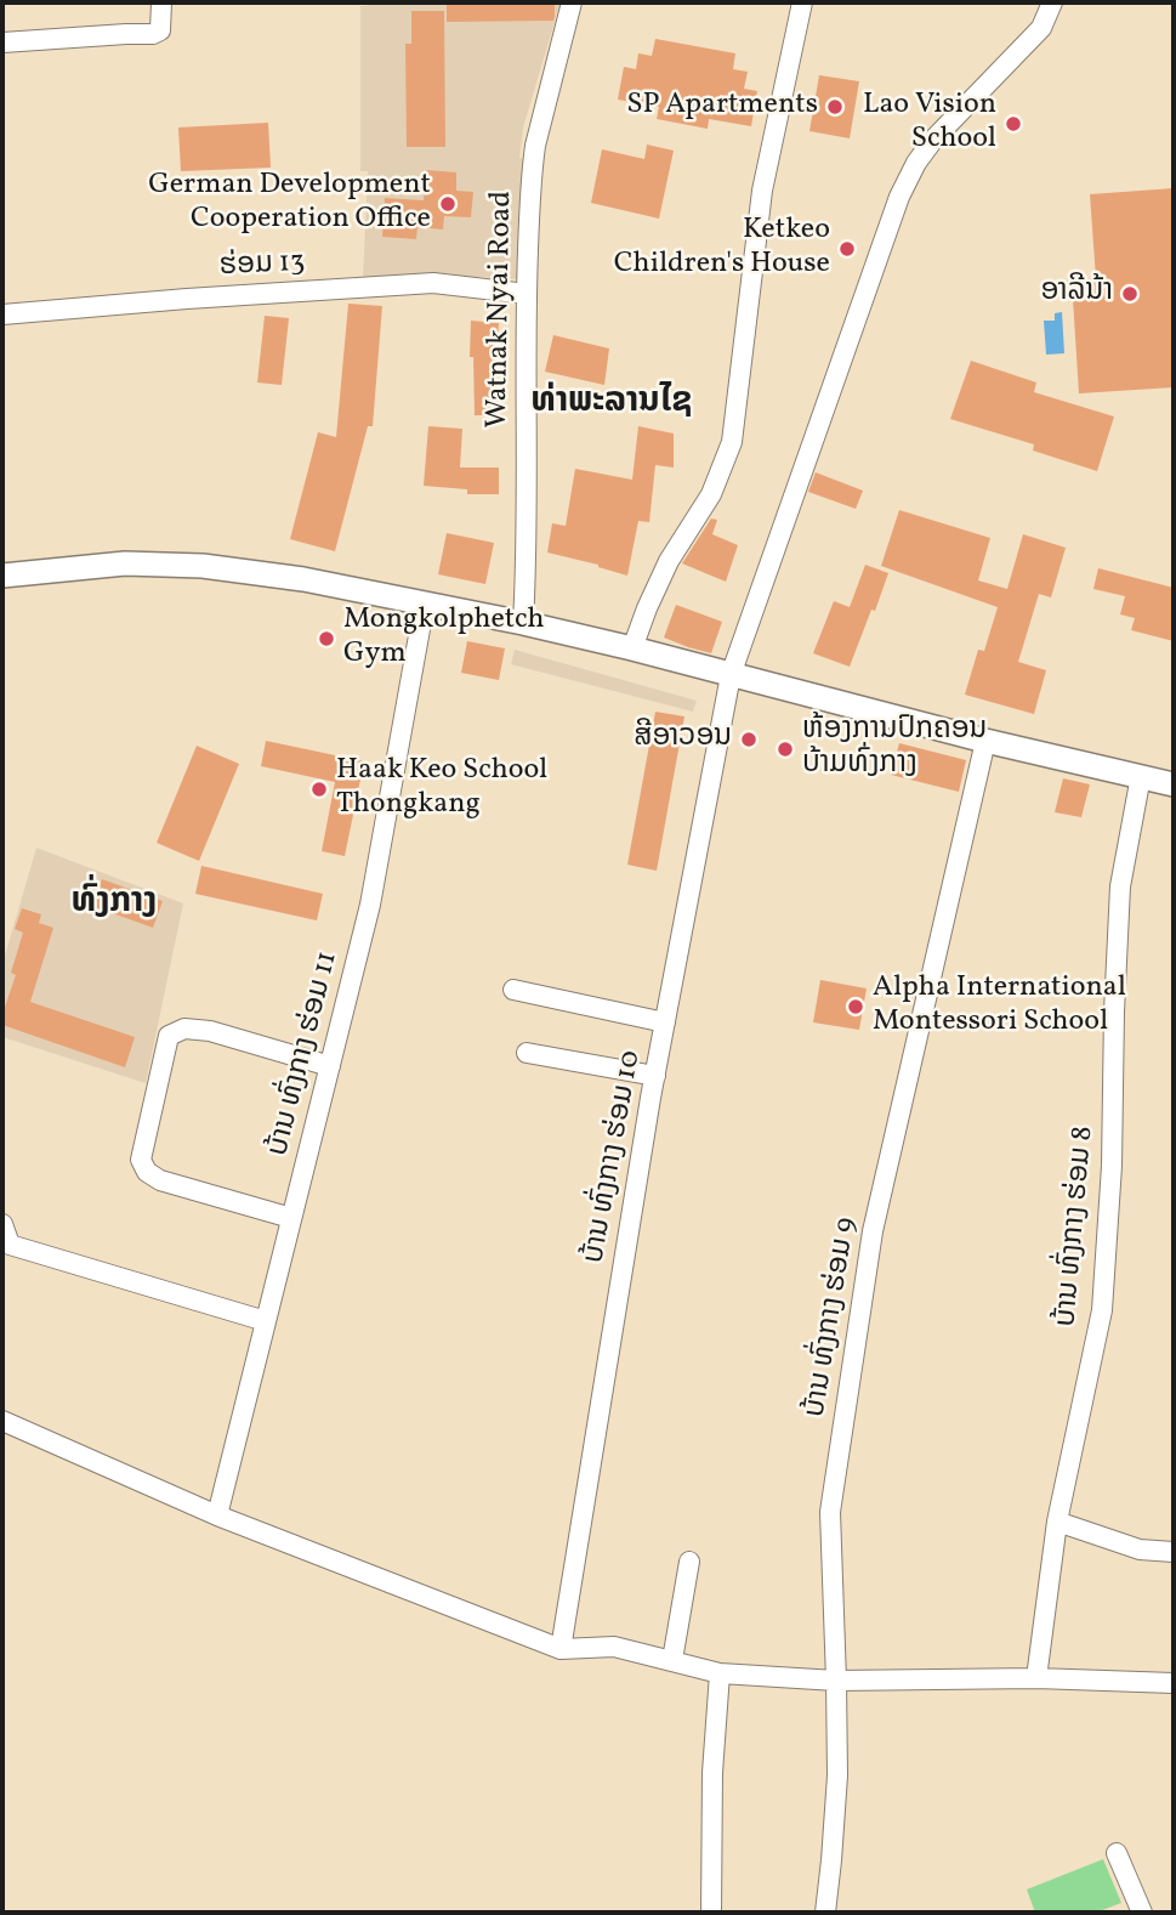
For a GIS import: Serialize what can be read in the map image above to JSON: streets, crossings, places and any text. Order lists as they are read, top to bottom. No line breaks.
{"streets":{"street":["ຮ່ອມ 13","Watnak Nyai Road","ບ້ານ ທົ່ງກາງ ຮ່ອມ 11","ບ້ານ ທົ່ງກາງ ຮ່ອມ 10","ບ້ານ ທົ່ງກາງ ຮ່ອມ 8","ບ້ານ ທົ່ງກາງ ຮ່ອມ 9"]},"crossings":[["ຮ່ອມ 13","Watnak Nyai Road"]],"districts":["ທ່າພະລານໄຊ","ທົ່ງກາງ"],"places":["SP Apartments","Lao Vision School","German Development Cooperation Office","Ketkeo Children's House","ອາລີນ້າ","Mongkolphetch Gym","ສີອາວອນ","ຫ້ອງການປົກຄອນ ບ້າມທົ່ງກາງ","Haak Keo School Thongkang","Alpha International Montessori School"]}
